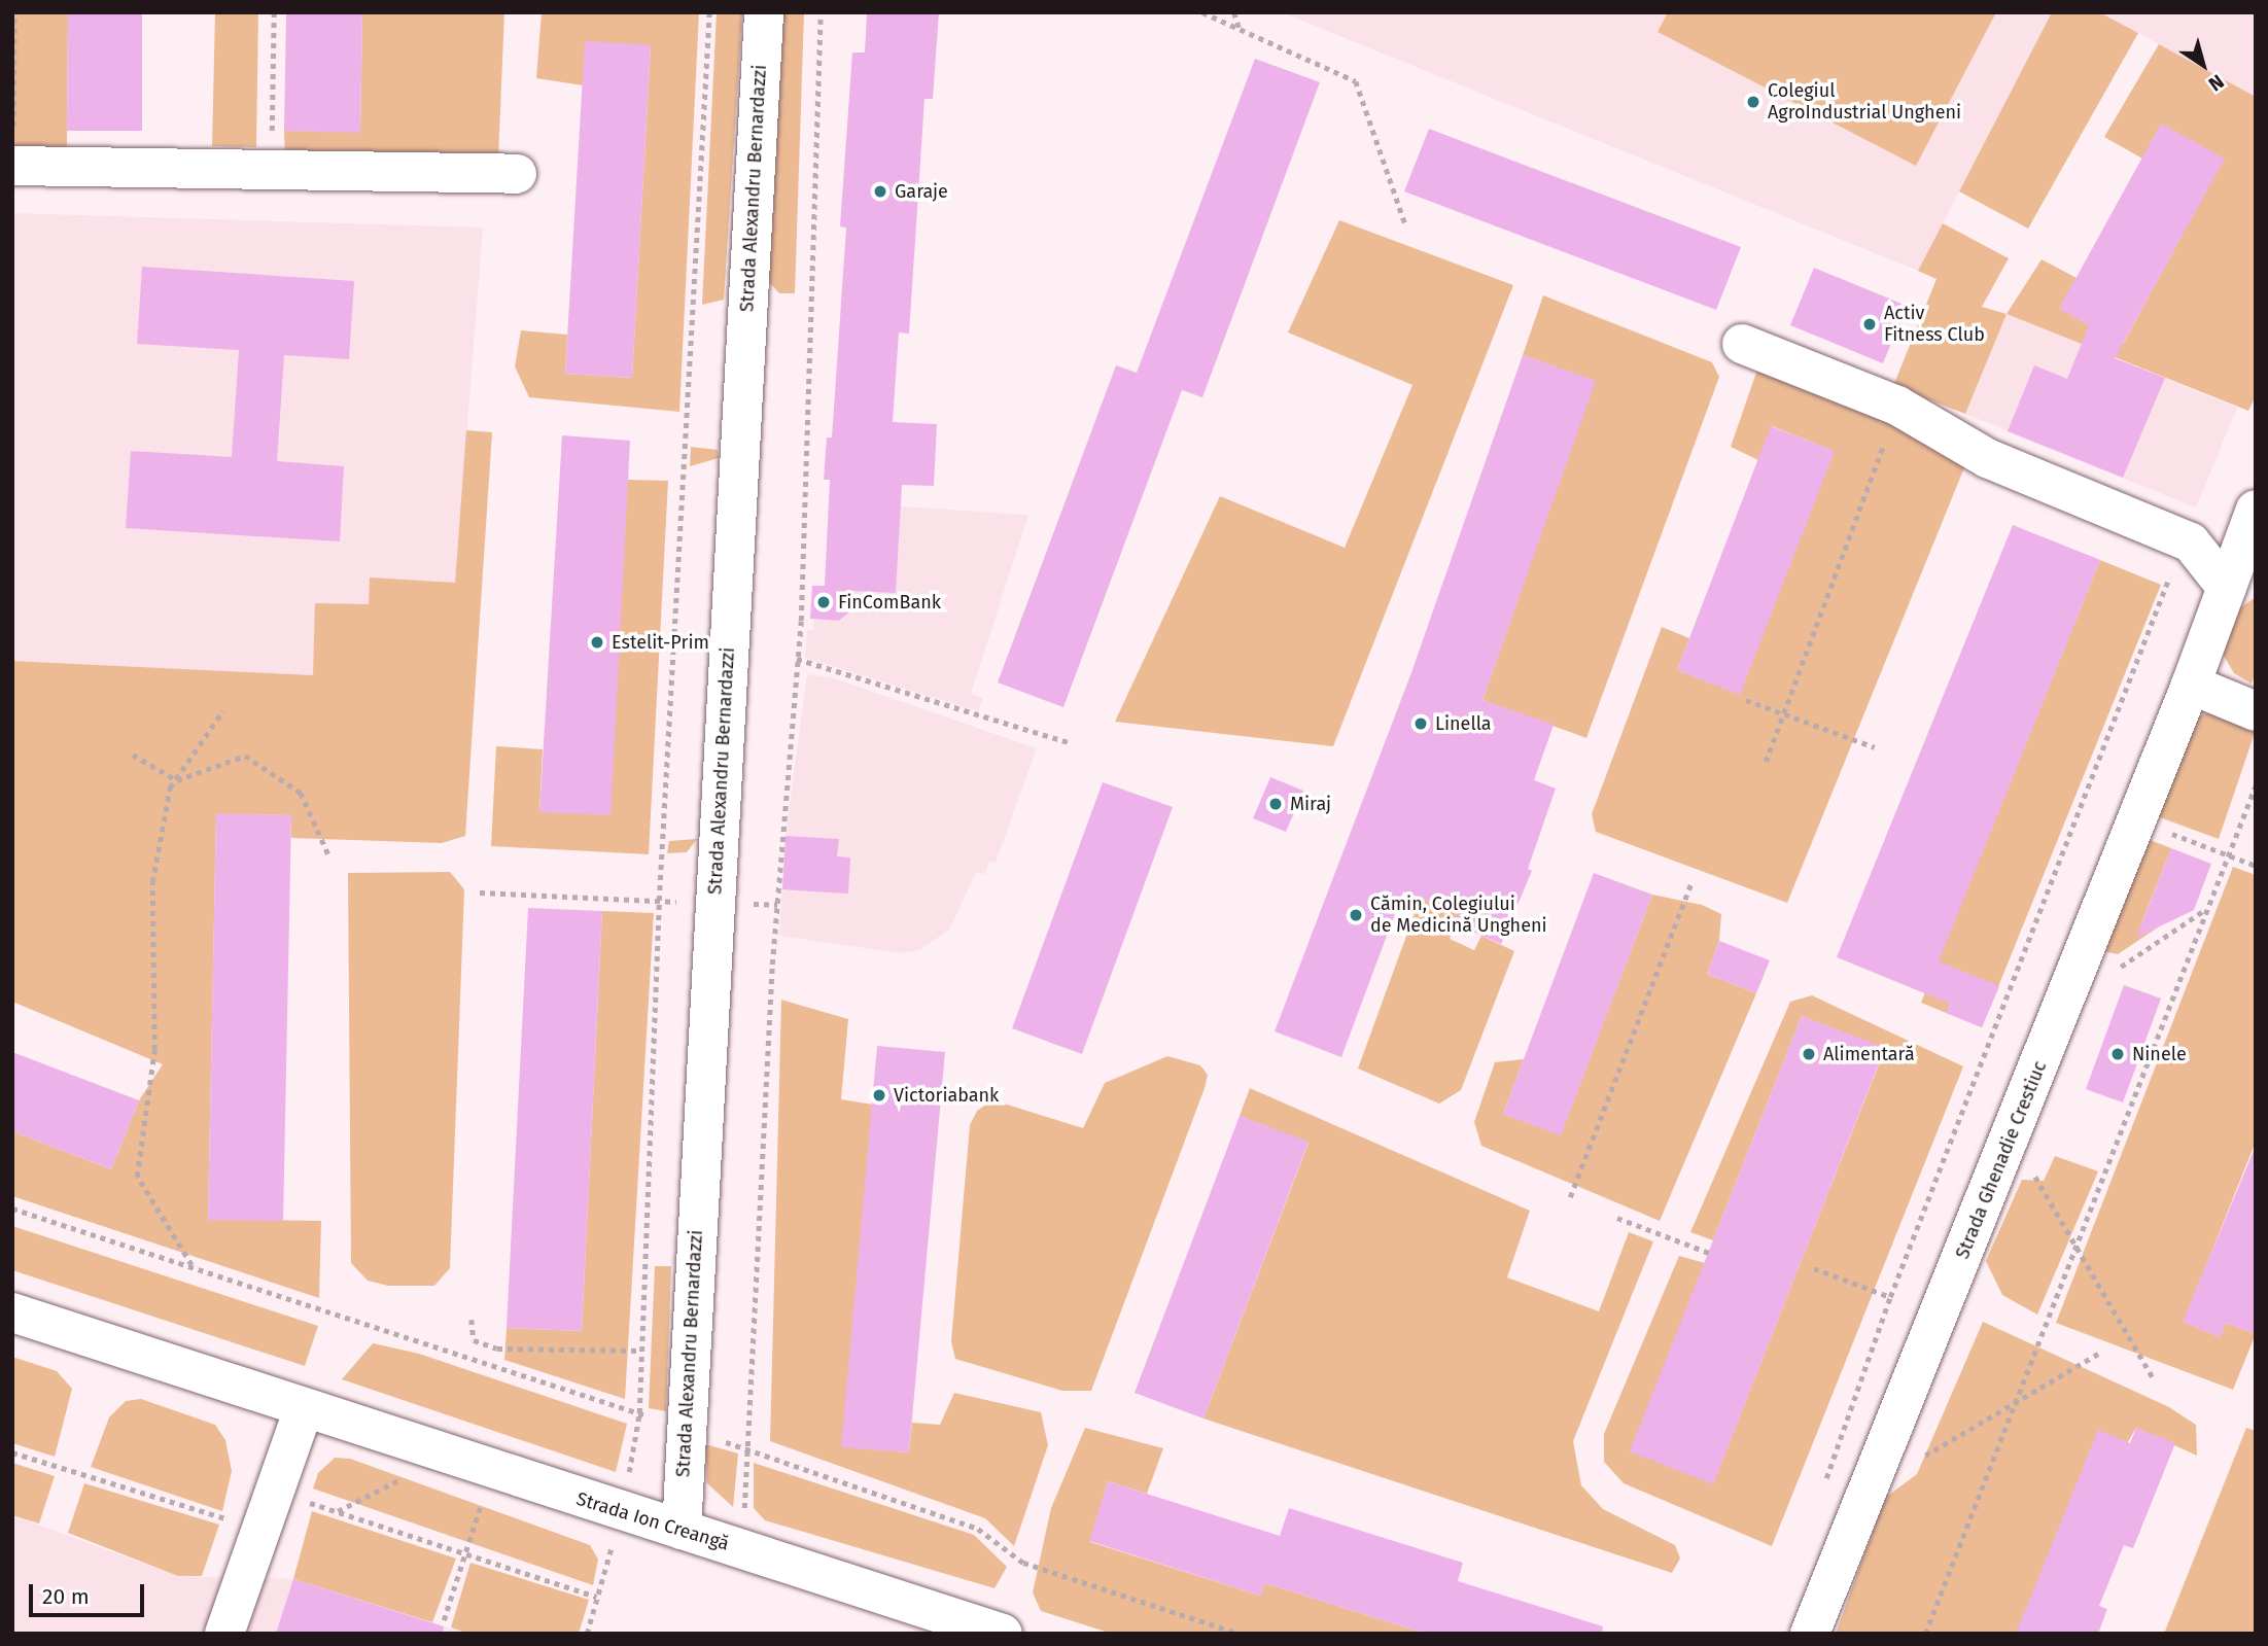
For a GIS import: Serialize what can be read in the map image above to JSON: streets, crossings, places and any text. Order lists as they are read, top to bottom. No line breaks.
{"streets":{"street":["Strada Alexandru Bernardazzi","Strada Ghenadie Crestiuc","Strada Ion Creangă"]},"crossings":[["Strada Alexandru Bernardazzi","Strada Ion Creangă"]],"places":["Colegiul AgroIndustrial Ungheni","Garaje","Activ Fitness Club","FinComBank","Estelit-Prim","Linella","Miraj","Cămin, Colegiului de Medicină Ungheni","Alimentară","Ninele","Victoriabank"],"scale_bar":"20 m","north":"bottom right"}
